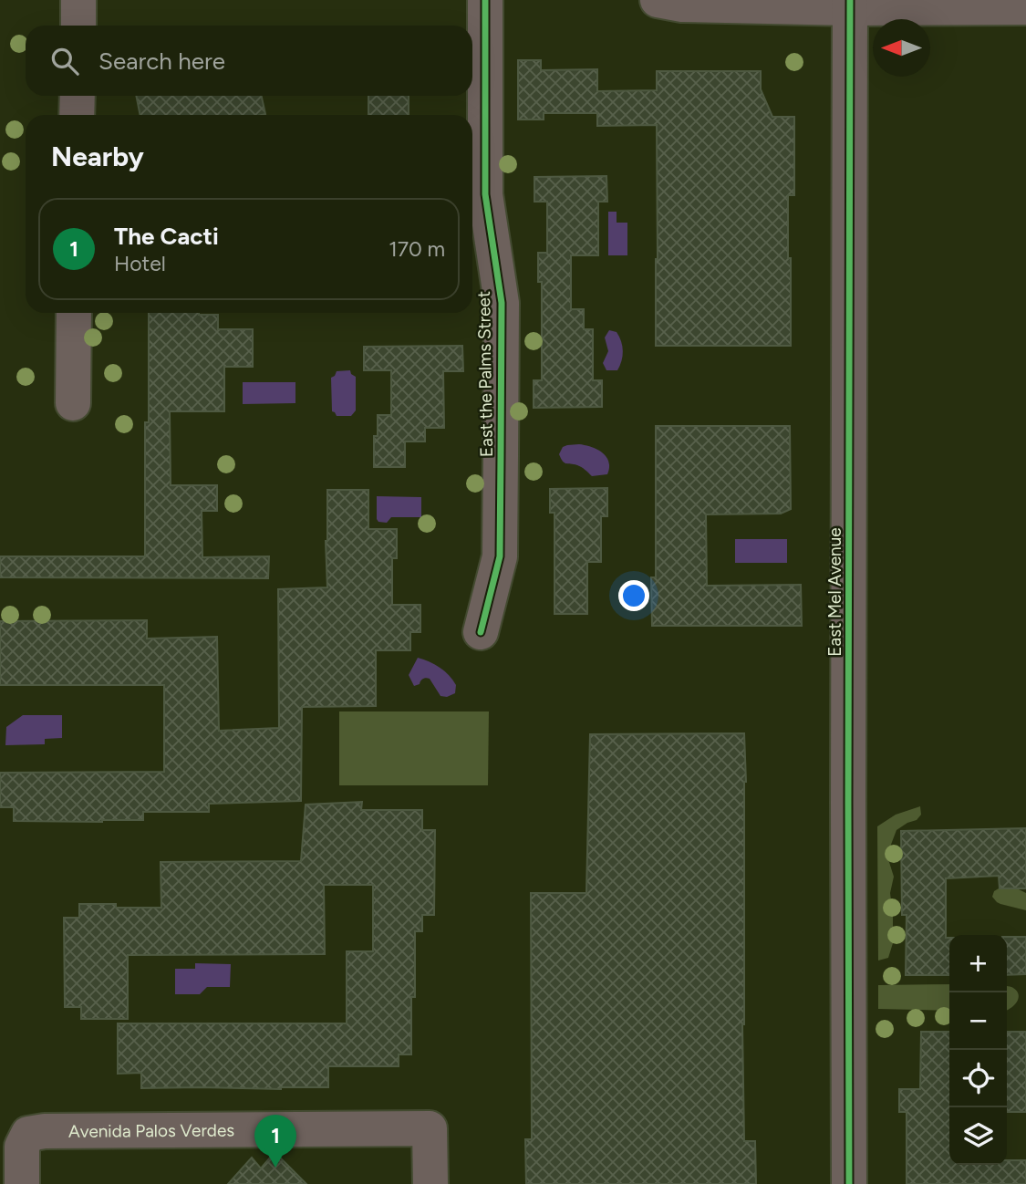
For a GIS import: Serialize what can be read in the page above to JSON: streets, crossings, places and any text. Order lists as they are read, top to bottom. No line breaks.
{"streets":{"street":["East the Palms Street","East Mel Avenue","Avenida Palos Verdes"]},"north":"left","page":{"search":"Search here","heading":"Nearby","list":[{"mark":"1","name":"The Cacti","note":"Hotel","value":"170 m"}],"map_buttons":["+","−"],"pins":"1"}}
